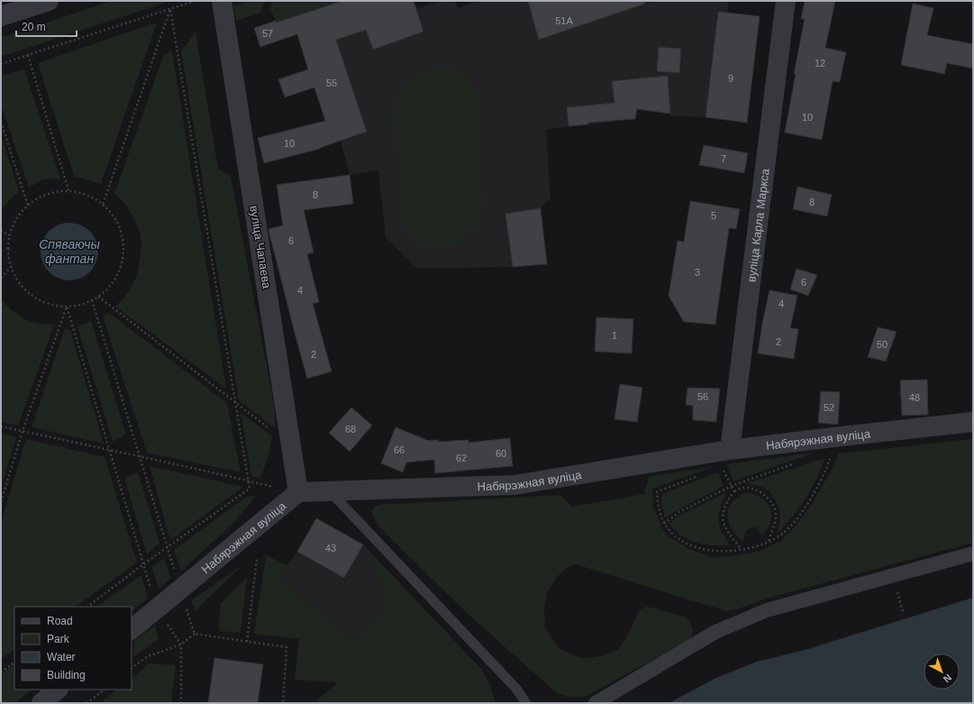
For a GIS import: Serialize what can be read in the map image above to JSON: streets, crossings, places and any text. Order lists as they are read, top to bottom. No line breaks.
{"streets":{"street":["вуліца Карла Маркса","вуліца Чапаева","Набярэжная вуліца"]},"crossings":[["вуліца Карла Маркса","Набярэжная вуліца"],["вуліца Чапаева","Набярэжная вуліца"]],"water":["Спяваючы фантан"],"house_numbers":["51А","57","12","9","55","10","10","7","8","8","5","6","3","6","4","4","1","2","50","2","56","48","52","68","66","60","62","43"],"legend":["Road","Park","Water","Building"],"scale_bar":"20 m","north":"bottom right"}
